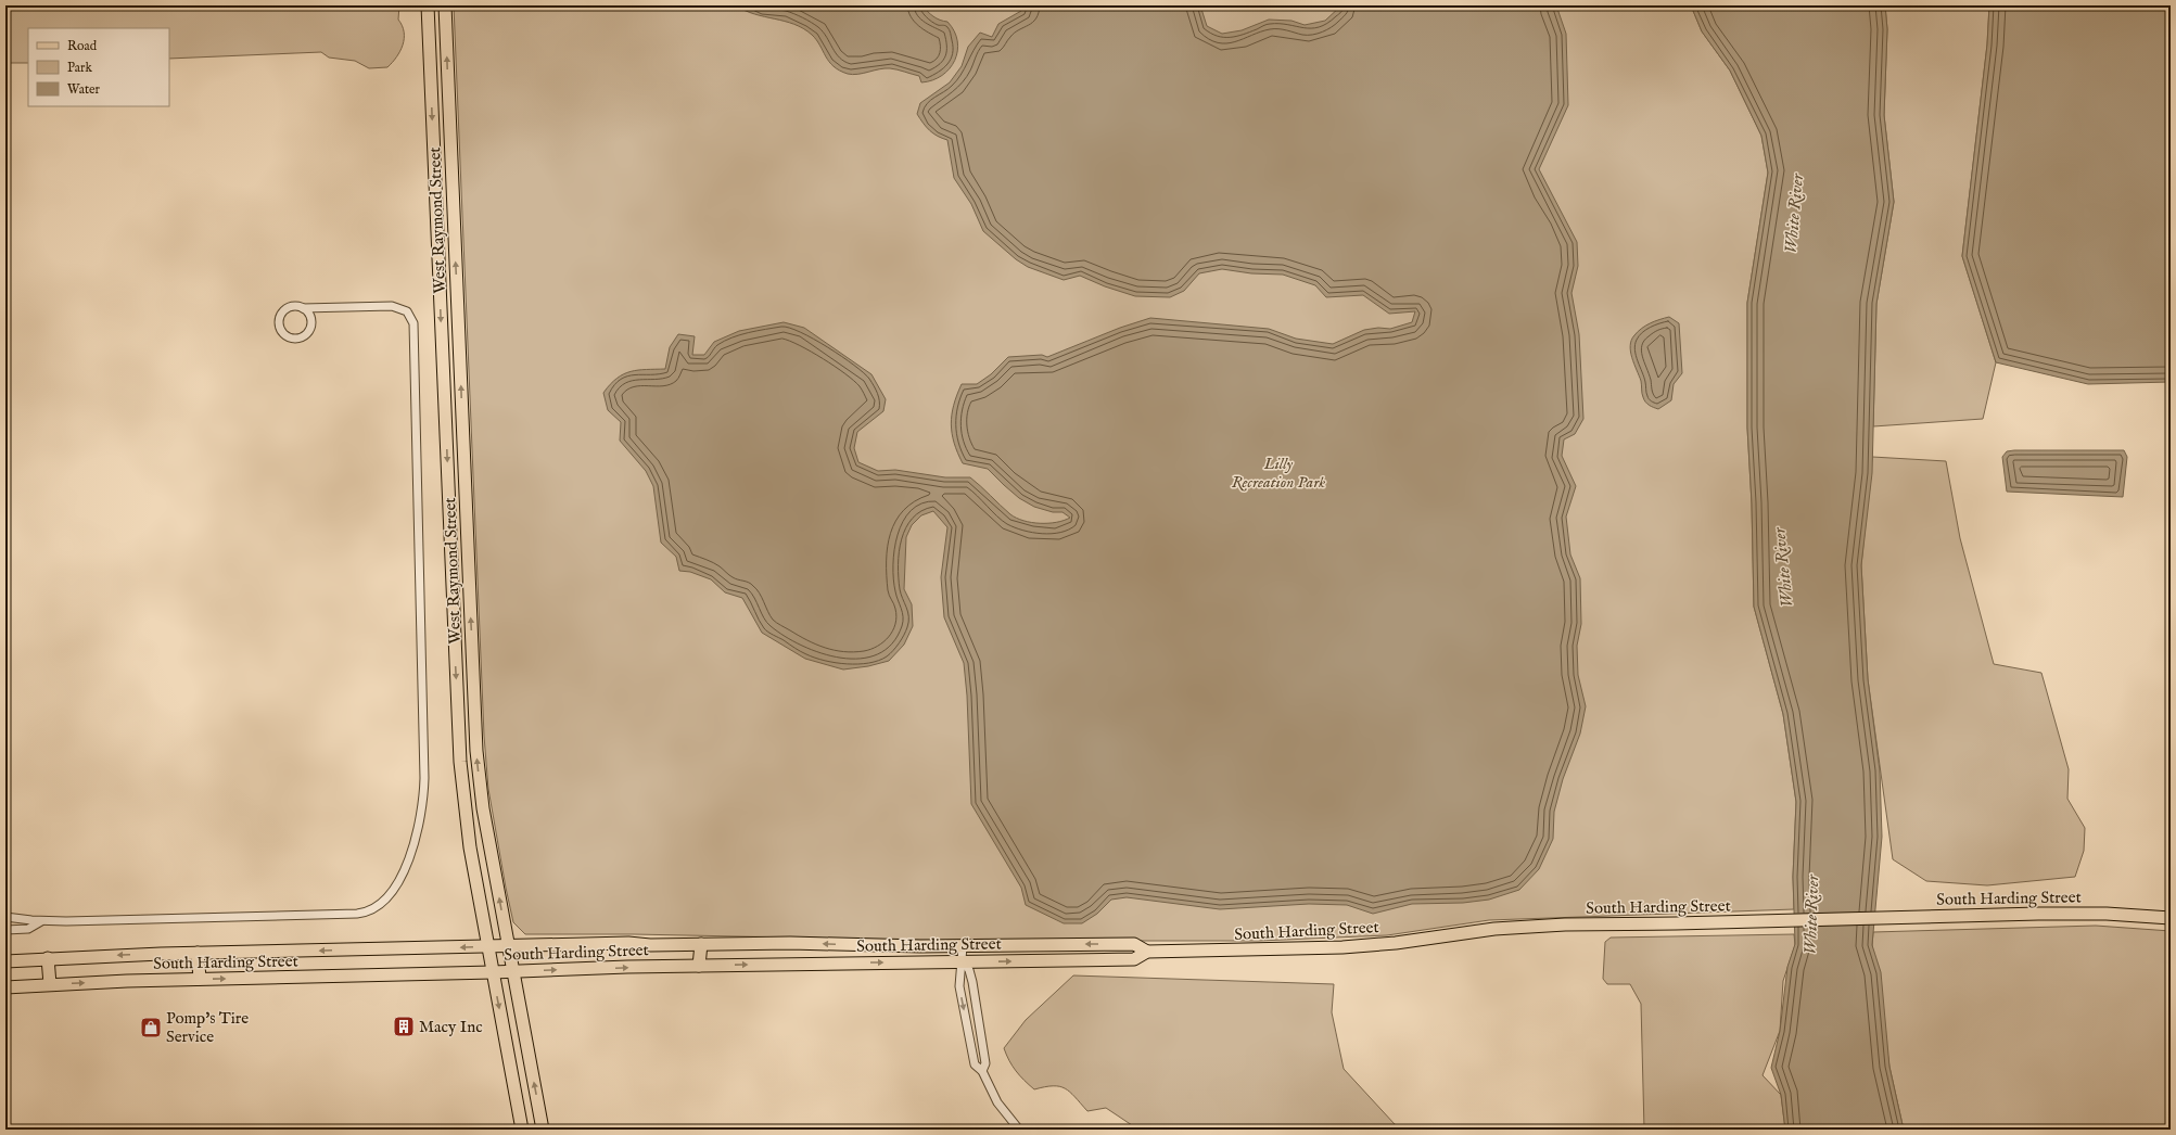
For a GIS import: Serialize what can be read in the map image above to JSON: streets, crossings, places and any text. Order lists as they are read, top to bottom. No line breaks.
{"streets":{"main road":["West Raymond Street","South Harding Street"]},"crossings":[["West Raymond Street","South Harding Street"]],"water":["White River"],"parks":["Lilly Recreation Park"],"places":{"building":["Macy Inc"],"shop":["Pomp's Tire Service"]},"legend":["Road","Park","Water"]}
